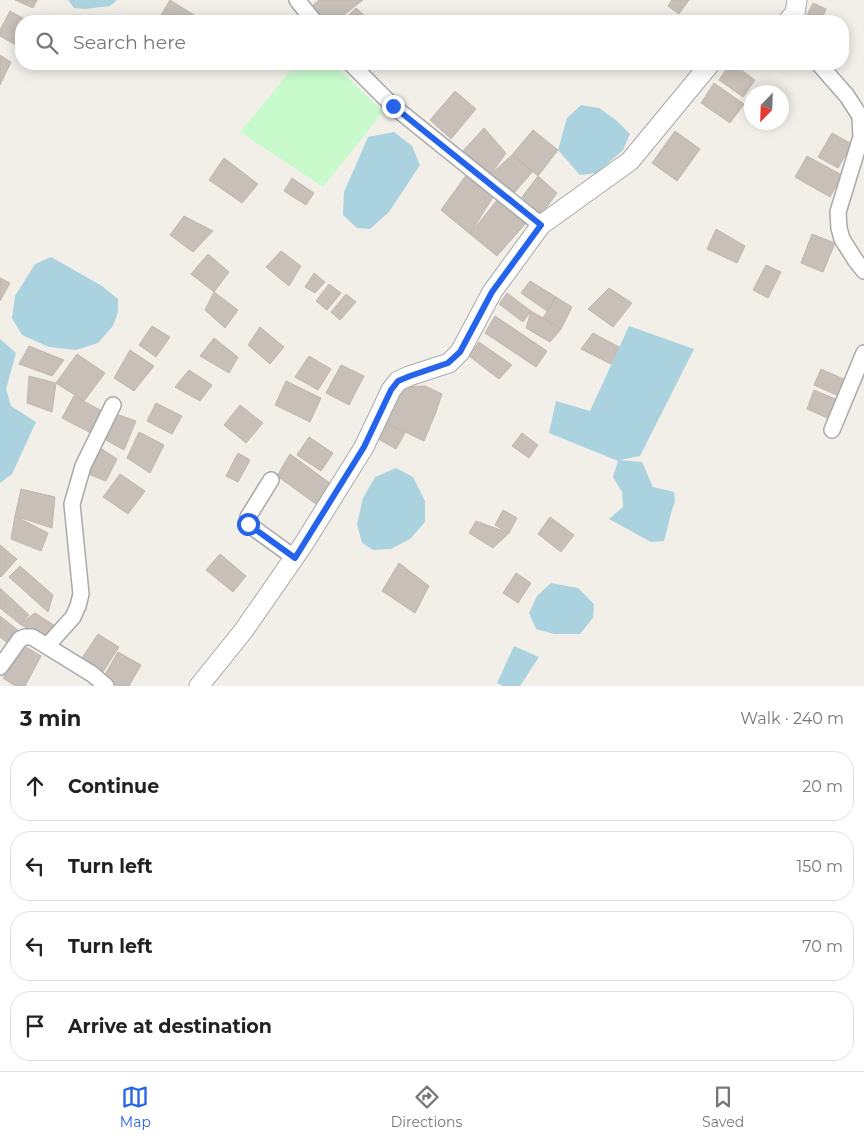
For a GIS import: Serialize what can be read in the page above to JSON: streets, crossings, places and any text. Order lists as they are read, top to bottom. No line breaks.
{"north":"bottom left","page":{"search":"Search here","heading":["3 min","Walk · 240 m"],"list":[["Continue","20 m"],["Turn left","150 m"],["Turn left","70 m"],"Arrive at destination"],"nav":["Map","Directions","Saved"]}}
